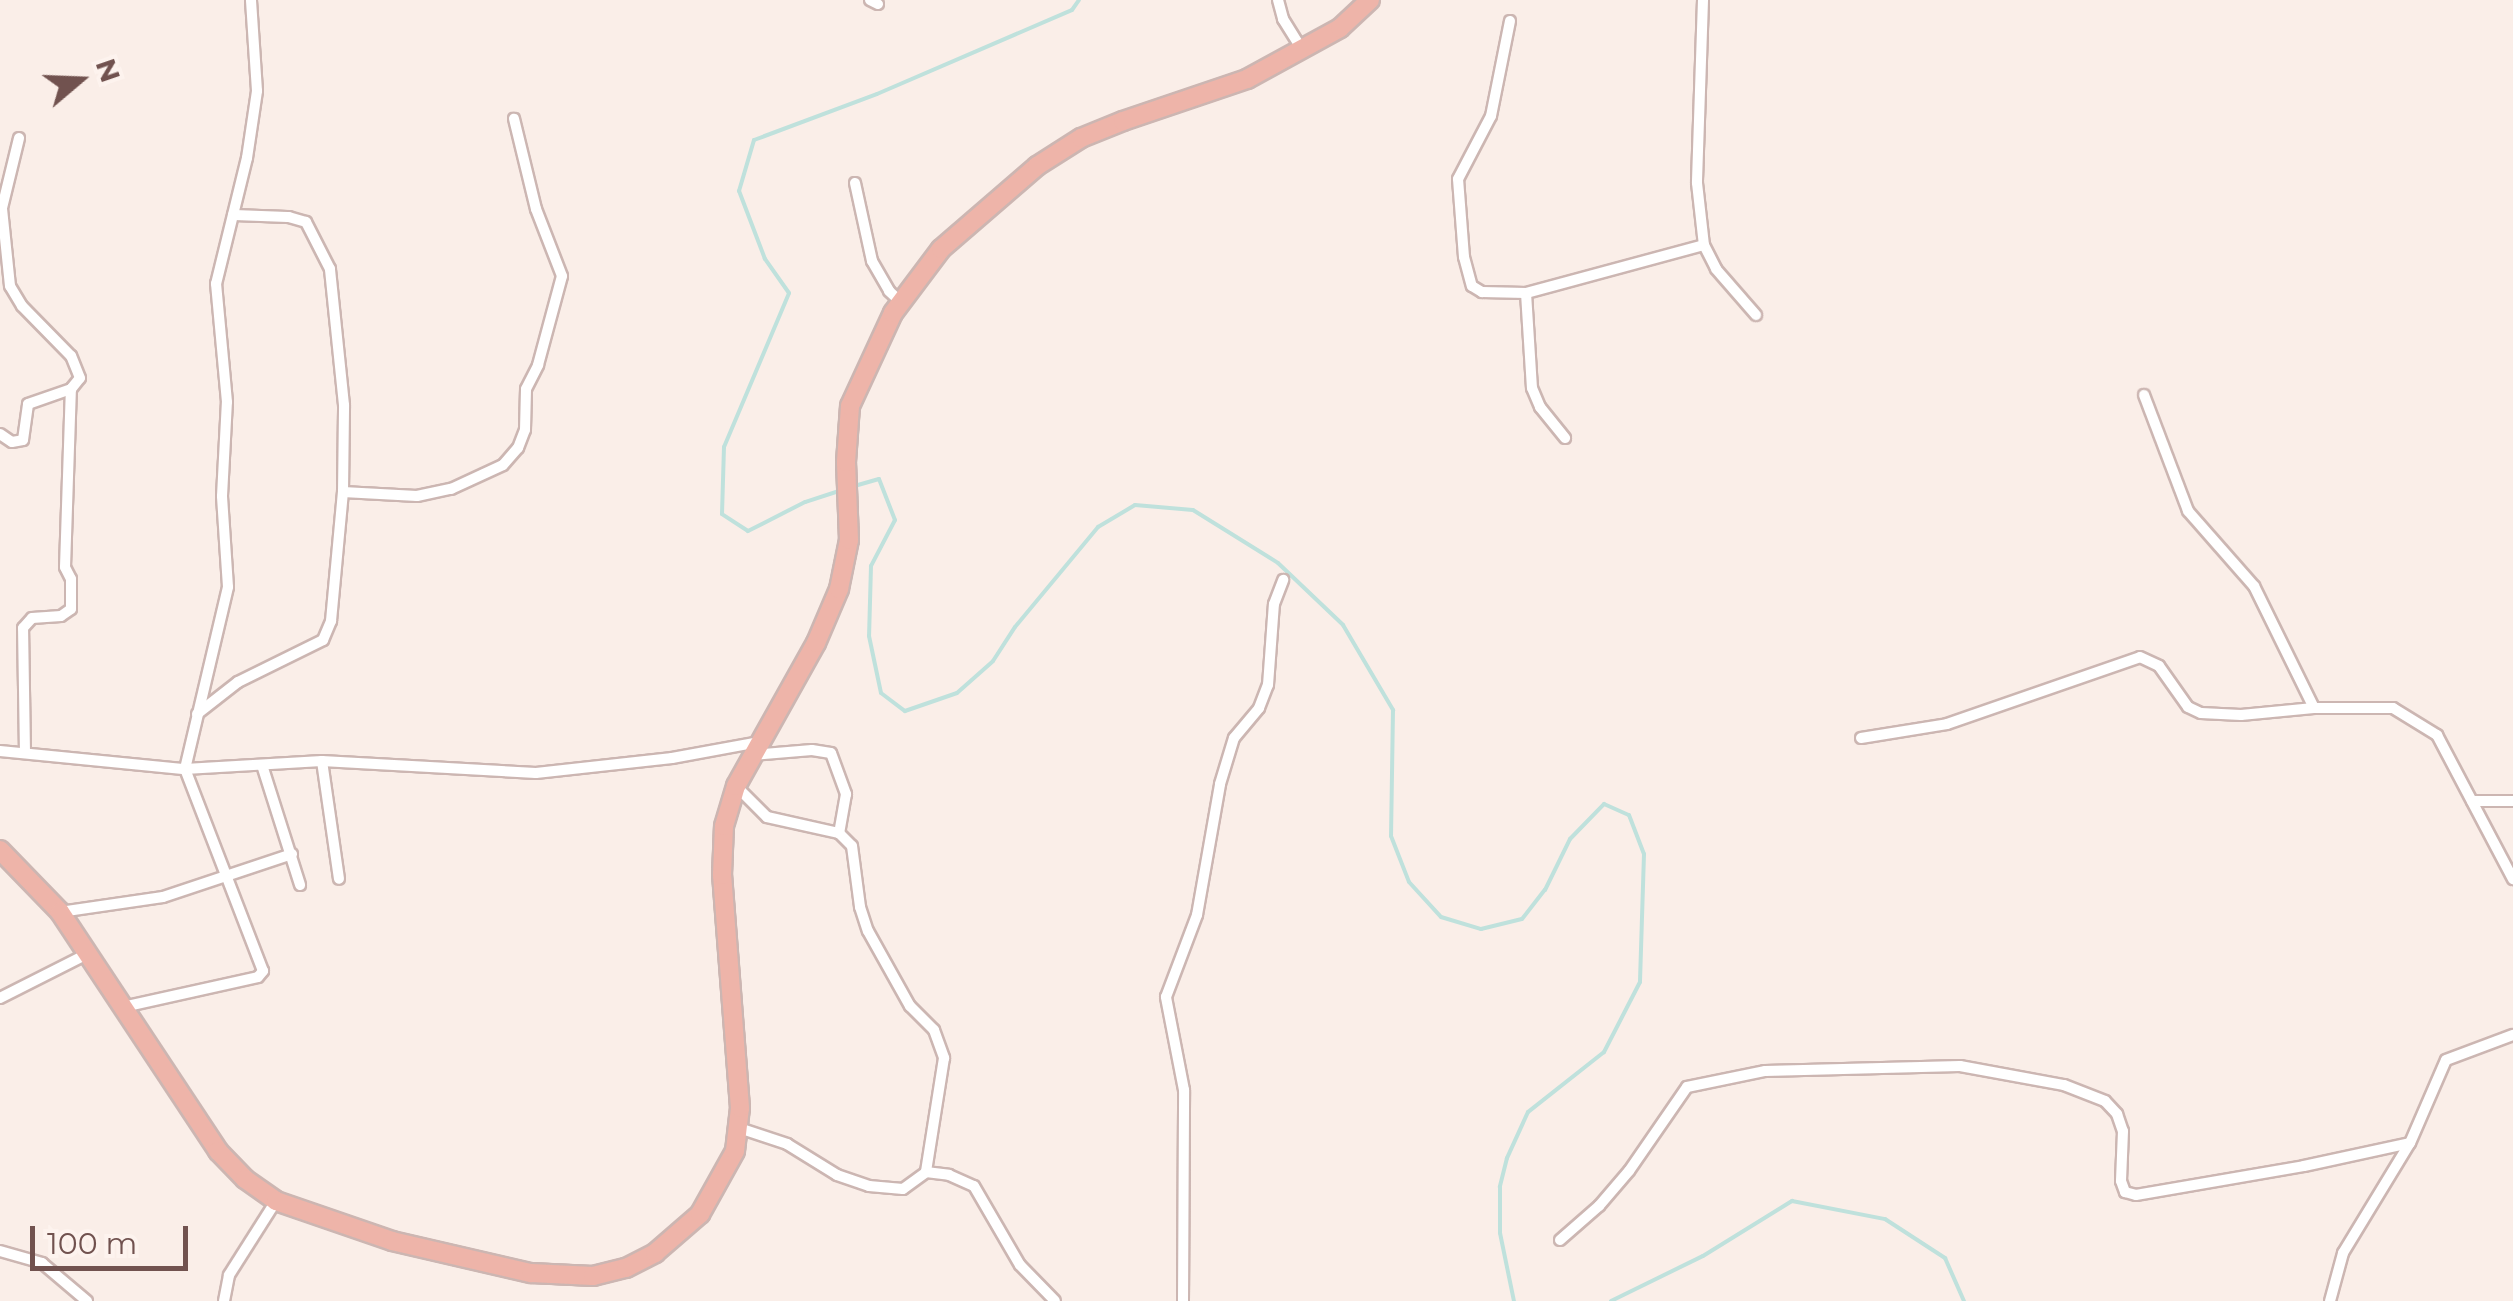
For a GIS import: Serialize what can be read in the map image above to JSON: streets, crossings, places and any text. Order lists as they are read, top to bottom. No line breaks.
{"scale_bar":"100 m","north":"right"}
